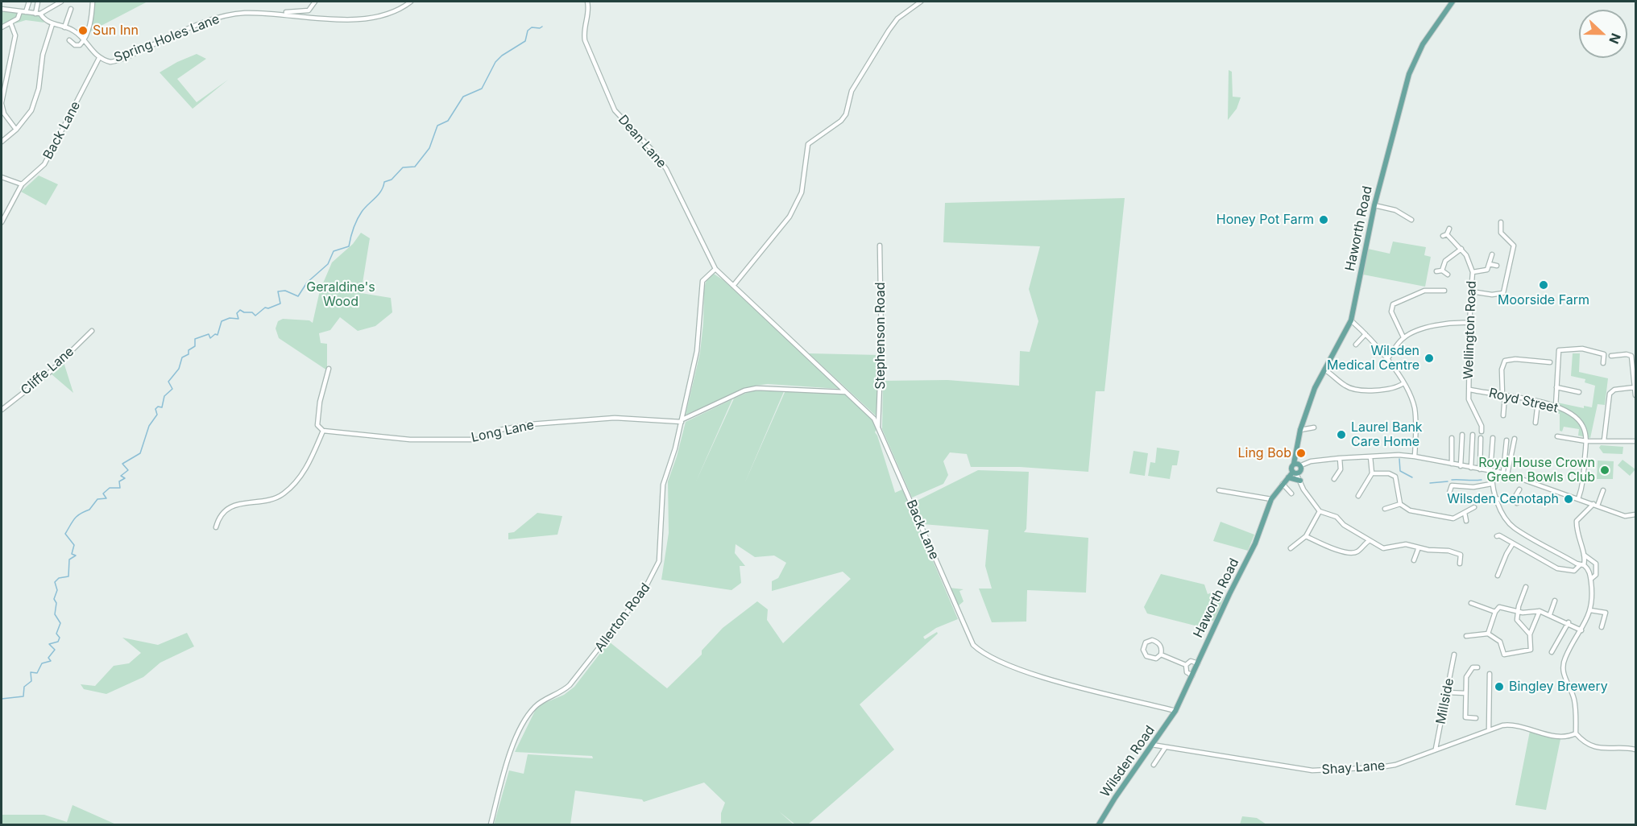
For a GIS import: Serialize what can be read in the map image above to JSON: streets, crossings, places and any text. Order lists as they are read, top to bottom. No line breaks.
{"streets":{"main road":["Haworth Road","Wilsden Road"],"street":["Spring Holes Lane","Back Lane","Dean Lane","Wellington Road","Stephenson Road","Cliffe Lane","Royd Street","Long Lane","Allerton Road","Millside","Shay Lane"]},"crossings":[["Spring Holes Lane","Back Lane"],["Back Lane","Dean Lane"],["Back Lane","Haworth Road"],["Back Lane","Stephenson Road"],["Back Lane","Allerton Road"],["Back Lane","Wilsden Road"],["Dean Lane","Allerton Road"],["Haworth Road","Wilsden Road"],["Wellington Road","Royd Street"],["Long Lane","Allerton Road"],["Millside","Shay Lane"],["Wilsden Road","Shay Lane"]],"parks":["Geraldine's Wood"],"places":["Sun Inn","Honey Pot Farm","Moorside Farm","Wilsden Medical Centre","Laurel Bank Care Home","Ling Bob","Royd House Crown Green Bowls Club","Wilsden Cenotaph","Bingley Brewery"],"north":"right"}
